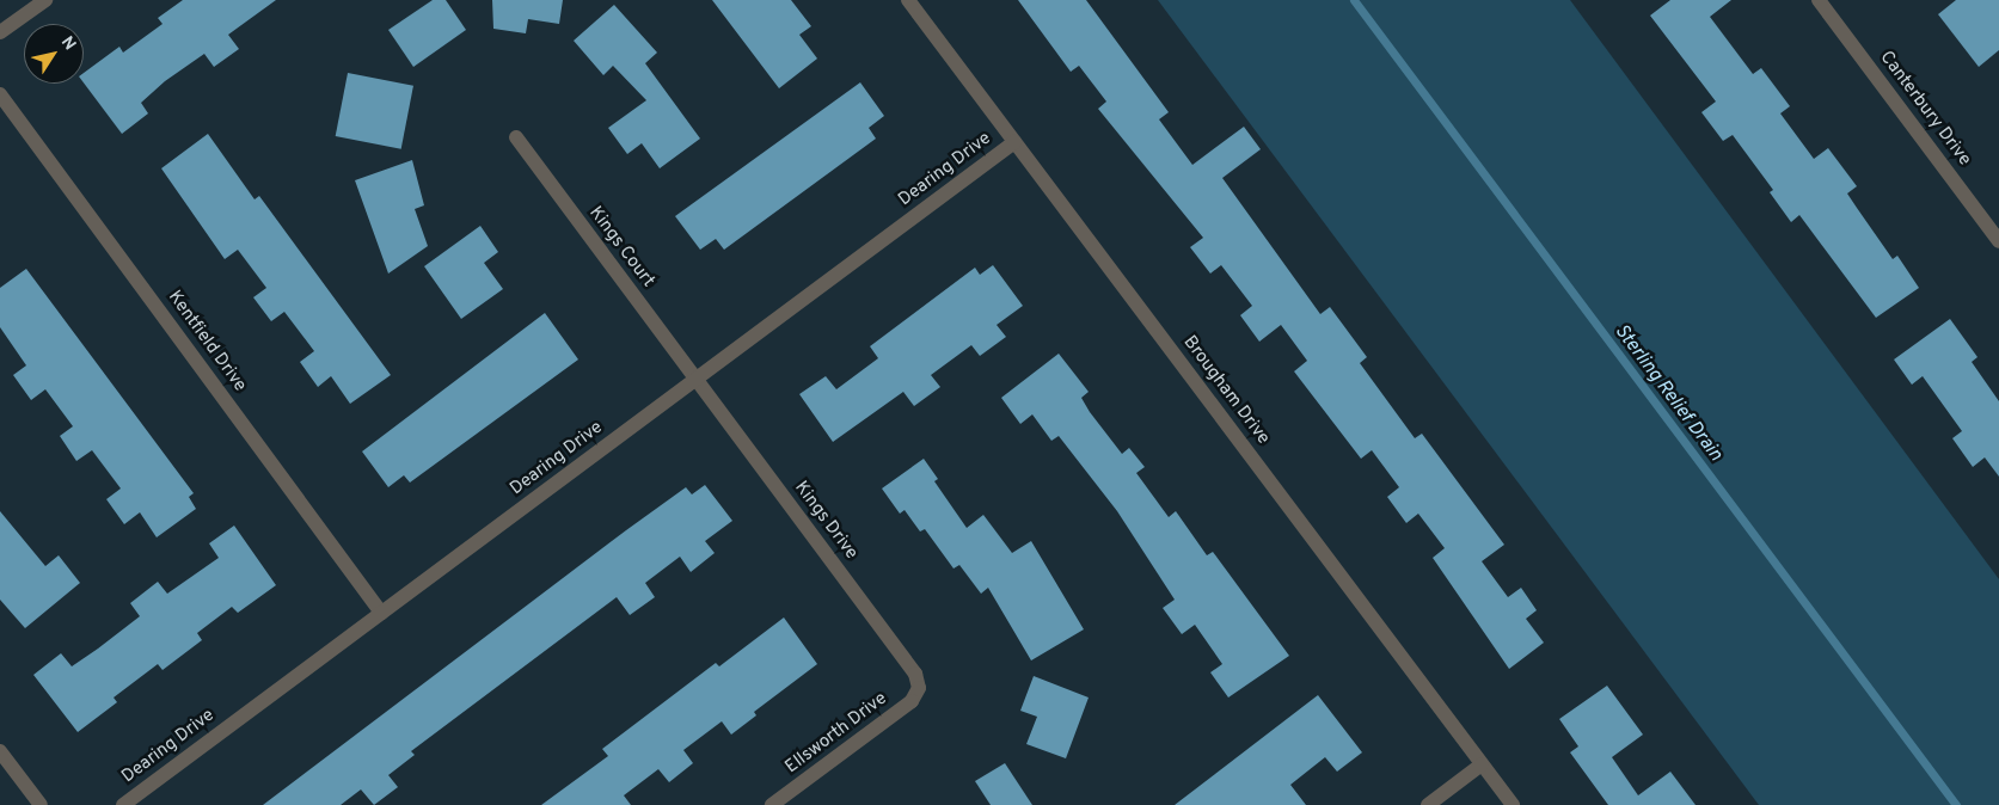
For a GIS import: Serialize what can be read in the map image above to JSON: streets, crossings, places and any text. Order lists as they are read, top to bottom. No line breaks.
{"streets":{"street":["Canterbury Drive","Dearing Drive","Kings Court","Kentfield Drive","Brougham Drive","Kings Drive","Ellsworth Drive"]},"crossings":[["Dearing Drive","Kings Court"],["Dearing Drive","Kentfield Drive"],["Dearing Drive","Brougham Drive"],["Dearing Drive","Kings Drive"],["Kings Court","Kings Drive"],["Kings Drive","Ellsworth Drive"]],"water":["Sterling Relief Drain"],"north":"top right"}
